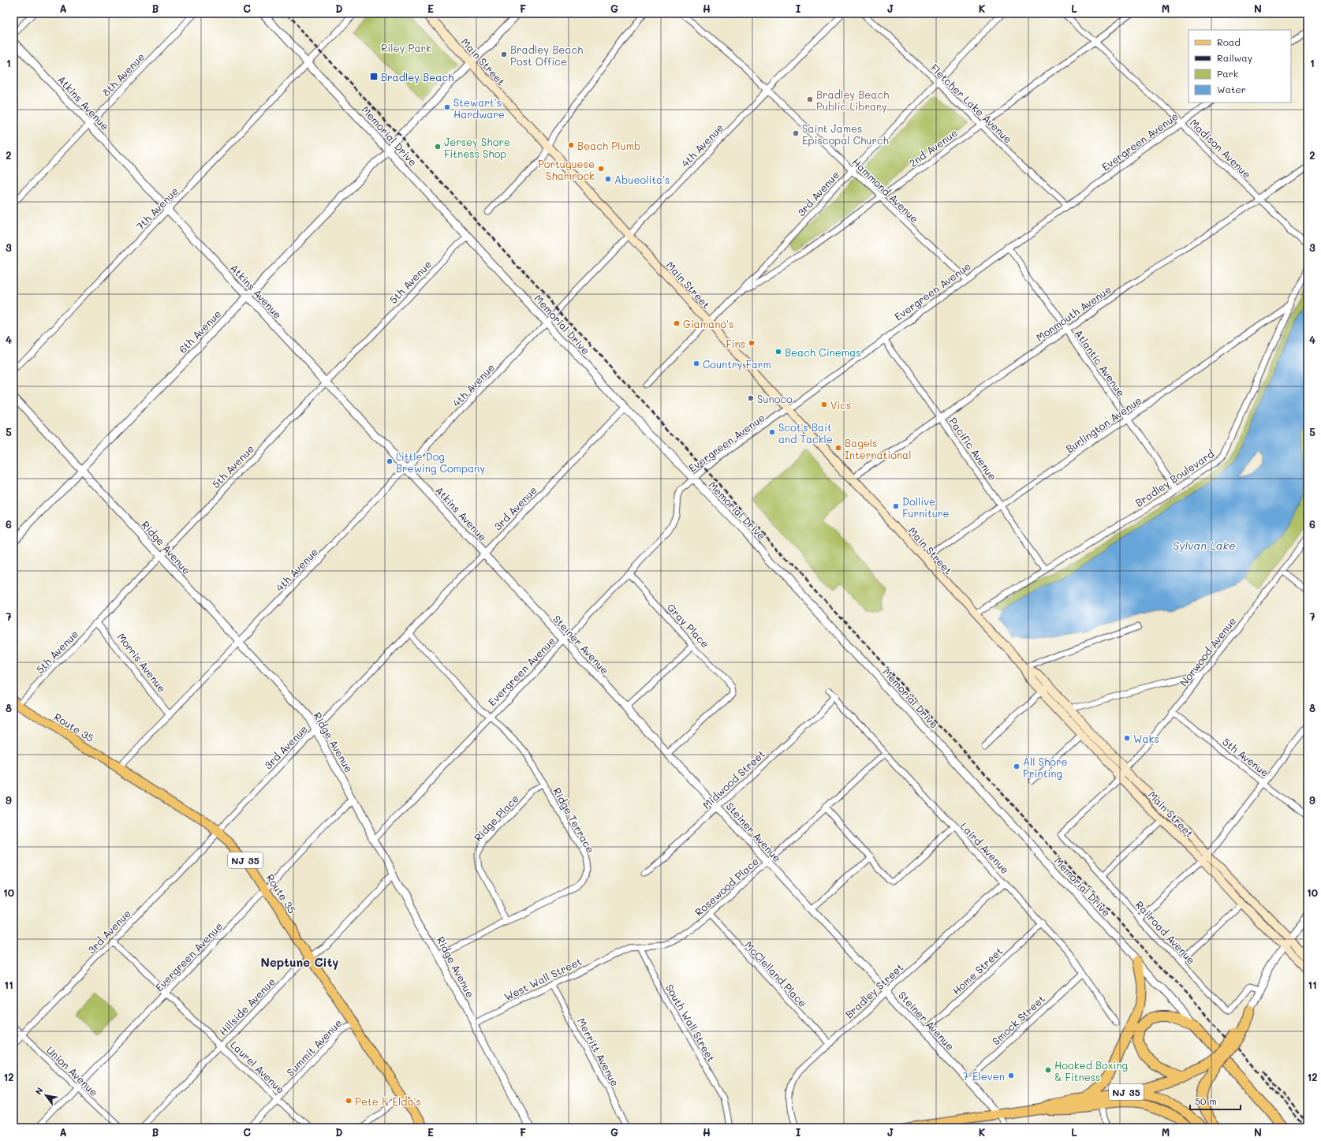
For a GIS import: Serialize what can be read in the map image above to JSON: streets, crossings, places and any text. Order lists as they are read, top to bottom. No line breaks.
{"streets":{"highway":["NJ 35"],"main road":["Main Street","Route 35"],"street":["8th Avenue","Atkins Avenue","Fletcher Lake Avenue","Memorial Drive","Evergreen Avenue","4th Avenue","2nd Avenue","Madison Avenue","Hammond Avenue","3rd Avenue","7th Avenue","5th Avenue","Monmouth Avenue","6th Avenue","Atlantic Avenue","Burlington Avenue","Pacific Avenue","Bradley Boulevard","Ridge Avenue","Gray Place","Steiner Avenue","Norwood Avenue","Morris Avenue","Midwood Street","Ridge Place","Ridge Terrace","Laird Avenue","Rosewood Place","Railroad Avenue","Home Street","McClelland Place","West Wall Street","Bradley Street","Hillside Avenue","Smock Street","South Wall Street","Summit Avenue","Merritt Avenue","Laurel Avenue","Union Avenue"]},"crossings":[["Main Street","Evergreen Avenue"],["Main Street","4th Avenue"],["Main Street","3rd Avenue"],["Main Street","Monmouth Avenue"],["Main Street","6th Avenue"],["Main Street","Burlington Avenue"],["Main Street","Bradley Boulevard"],["Main Street","Norwood Avenue"],["8th Avenue","Atkins Avenue"],["Atkins Avenue","4th Avenue"],["Atkins Avenue","3rd Avenue"],["Atkins Avenue","7th Avenue"],["Atkins Avenue","5th Avenue"],["Atkins Avenue","6th Avenue"],["Atkins Avenue","Steiner Avenue"],["Fletcher Lake Avenue","Evergreen Avenue"],["Fletcher Lake Avenue","2nd Avenue"],["Fletcher Lake Avenue","3rd Avenue"],["Memorial Drive","Evergreen Avenue"],["Memorial Drive","4th Avenue"],["Memorial Drive","3rd Avenue"],["Memorial Drive","7th Avenue"],["Memorial Drive","5th Avenue"],["Memorial Drive","6th Avenue"],["Evergreen Avenue","Madison Avenue"],["Evergreen Avenue","Hammond Avenue"],["Evergreen Avenue","Atlantic Avenue"],["Evergreen Avenue","Pacific Avenue"],["Evergreen Avenue","Ridge Avenue"],["Evergreen Avenue","Gray Place"],["Evergreen Avenue","Steiner Avenue"],["Evergreen Avenue","Route 35"],["Evergreen Avenue","Ridge Terrace"],["Evergreen Avenue","Laurel Avenue"],["Evergreen Avenue","Union Avenue"],["4th Avenue","Hammond Avenue"],["4th Avenue","Ridge Avenue"],["4th Avenue","Morris Avenue"],["4th Avenue","Route 35"],["2nd Avenue","Madison Avenue"],["2nd Avenue","Hammond Avenue"],["2nd Avenue","3rd Avenue"],["Madison Avenue","Monmouth Avenue"],["Hammond Avenue","3rd Avenue"],["3rd Avenue","Ridge Avenue"],["3rd Avenue","Steiner Avenue"],["3rd Avenue","Route 35"],["3rd Avenue","Ridge Terrace"],["3rd Avenue","Laurel Avenue"],["3rd Avenue","Union Avenue"],["5th Avenue","Ridge Avenue"],["5th Avenue","Norwood Avenue"],["5th Avenue","Morris Avenue"],["5th Avenue","Route 35"],["Monmouth Avenue","Atlantic Avenue"],["Monmouth Avenue","Pacific Avenue"],["6th Avenue","Ridge Avenue"],["Atlantic Avenue","Burlington Avenue"],["Atlantic Avenue","Bradley Boulevard"],["Burlington Avenue","Pacific Avenue"],["Burlington Avenue","Bradley Boulevard"],["Pacific Avenue","Bradley Boulevard"],["Ridge Avenue","Ridge Terrace"],["Ridge Avenue","West Wall Street"],["Ridge Avenue","Hillside Avenue"],["Gray Place","Steiner Avenue"],["Steiner Avenue","Midwood Street"],["Steiner Avenue","NJ 35"],["Steiner Avenue","Rosewood Place"],["Steiner Avenue","Home Street"],["Steiner Avenue","Bradley Street"],["Steiner Avenue","Smock Street"],["Norwood Avenue","Railroad Avenue"],["Route 35","Hillside Avenue"],["Route 35","Summit Avenue"],["Midwood Street","Laird Avenue"],["Ridge Place","Ridge Terrace"],["Laird Avenue","Rosewood Place"],["Laird Avenue","Home Street"],["Laird Avenue","Bradley Street"],["Laird Avenue","Smock Street"],["Rosewood Place","McClelland Place"],["Rosewood Place","West Wall Street"],["Rosewood Place","South Wall Street"],["McClelland Place","Bradley Street"],["West Wall Street","South Wall Street"],["West Wall Street","Merritt Avenue"],["Hillside Avenue","Laurel Avenue"],["Summit Avenue","Laurel Avenue"]],"districts":["Neptune City"],"water":["Sylvan Lake"],"parks":["Riley Park"],"places":{"other":["Bradley Beach Post Office","Bradley Beach Public Library","Stewart's Hardware","Saint James Episcopal Church","Beach Plumb","Jersey Shore Fitness Shop","Portuguese Shamrock","Abueolita's","Giamano's","Fins","Beach Cinemas","Country Farm","Sunoco","Vics","Scot's Bait and Tackle","Bagels International","Little Dog Brewing Company","Dollive Furniture","Waks","All Shore Printing","Hooked Boxing & Fitness","7-Eleven","Pete & Elda's"],"transit":["Bradley Beach"]},"legend":["Road","Railway","Park","Water"],"scale_bar":"50 m","north":"top left","grid":{"columns":["A","B","C","D","E","F","G","H","I","J","K","L","M","N"],"rows":["1","2","3","4","5","6","7","8","9","10","11","12"]}}
